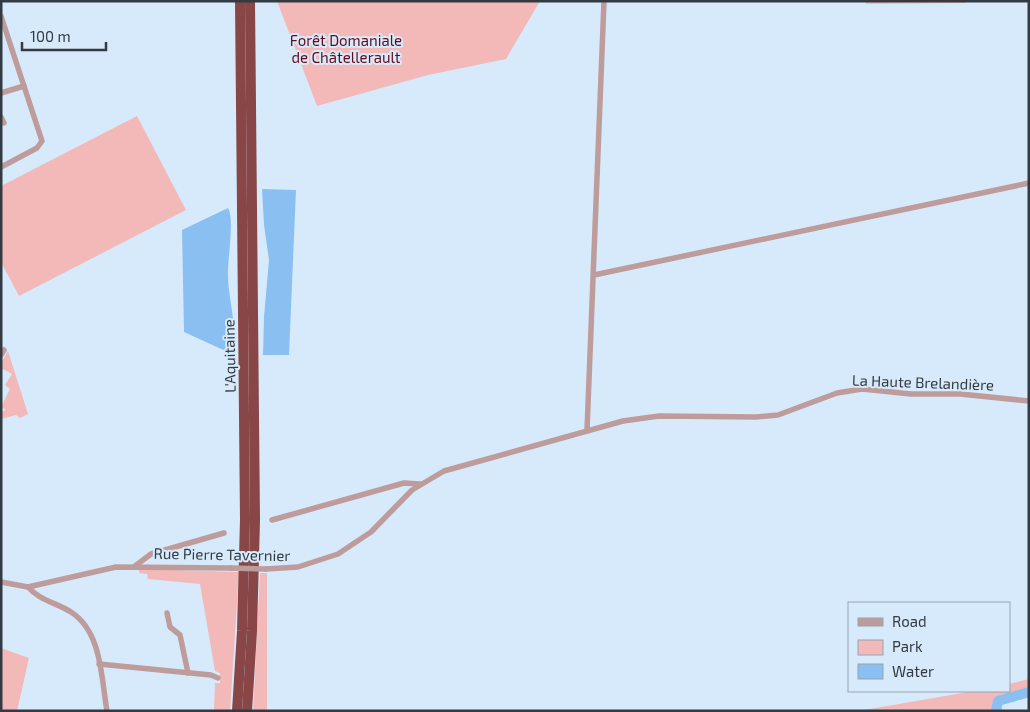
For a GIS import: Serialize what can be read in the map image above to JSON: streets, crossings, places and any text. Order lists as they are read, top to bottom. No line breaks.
{"streets":{"highway":["L'Aquitaine"],"street":["La Haute Brelandière","Rue Pierre Tavernier"]},"crossings":[["La Haute Brelandière","Rue Pierre Tavernier"]],"parks":["Forêt Domaniale de Châtellerault"],"legend":["Road","Park","Water"],"scale_bar":"100 m"}
